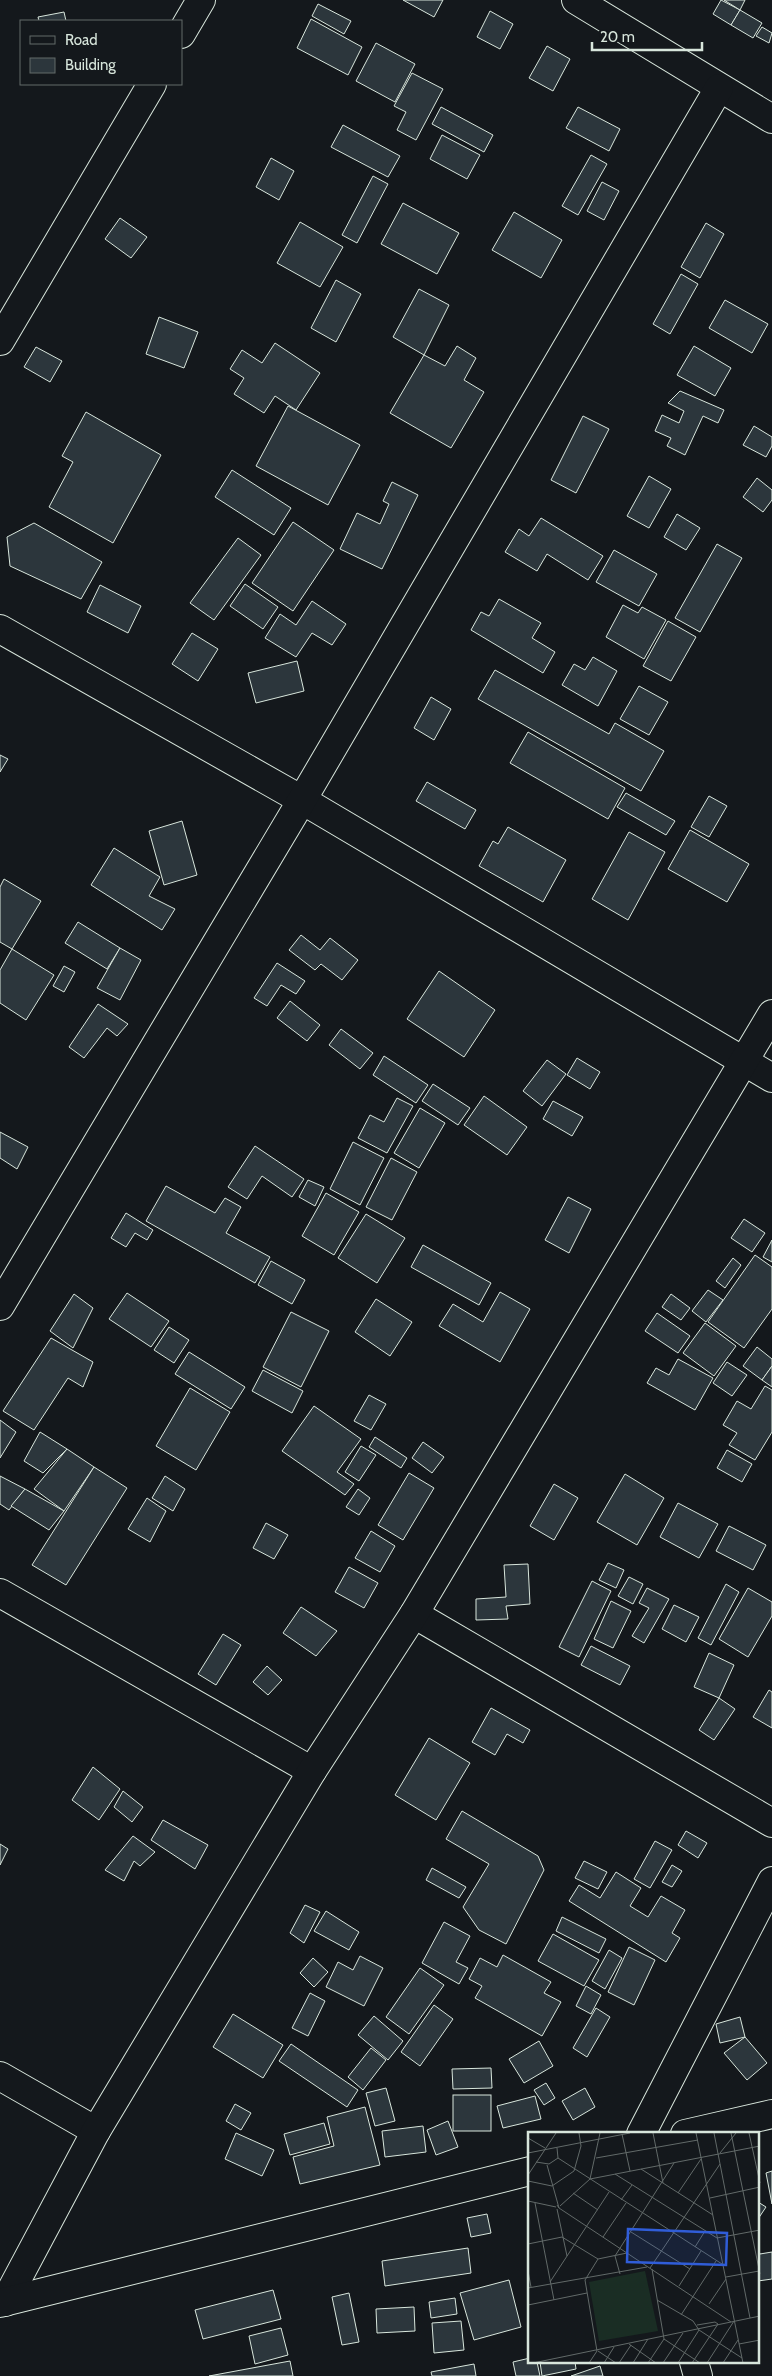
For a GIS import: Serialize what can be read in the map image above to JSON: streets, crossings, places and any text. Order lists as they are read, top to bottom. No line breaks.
{"legend":["Road","Building"],"scale_bar":"20 m"}
